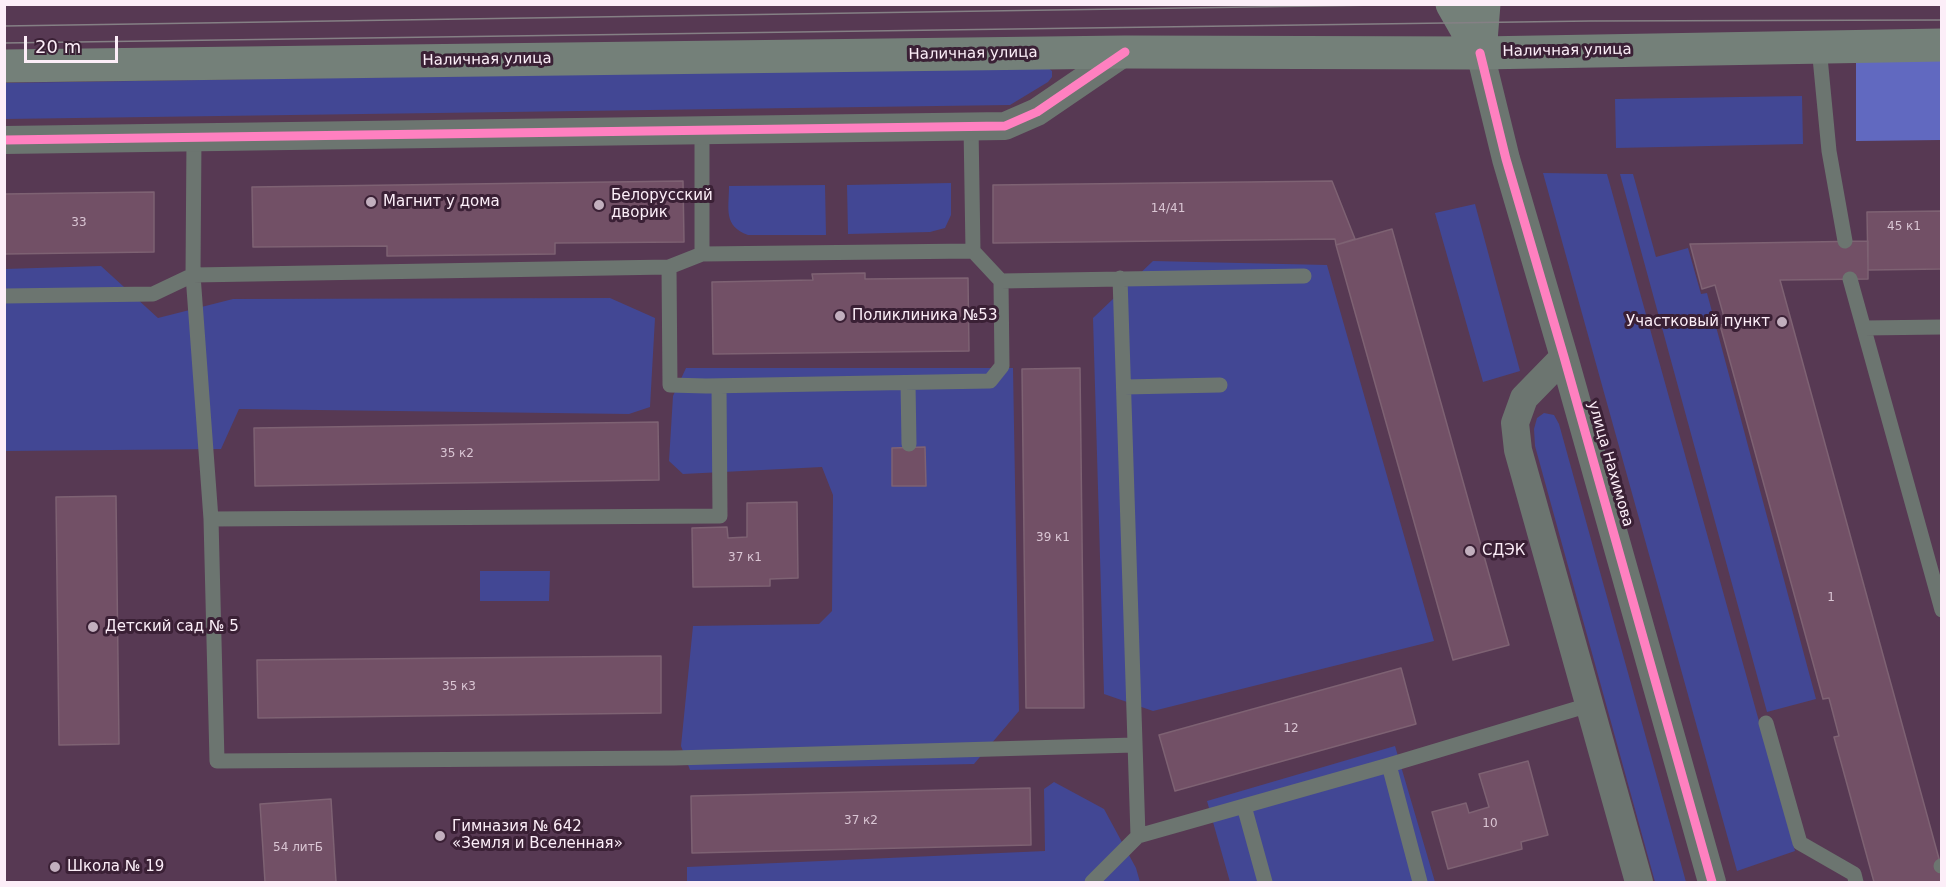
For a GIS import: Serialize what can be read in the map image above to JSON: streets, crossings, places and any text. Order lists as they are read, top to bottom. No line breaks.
{"streets":{"main road":["Наличная улица","улица Нахимова"]},"crossings":[["Наличная улица","улица Нахимова"]],"places":["Магнит у дома","Белорусский дворик","Поликлиника №53","Участковый пункт","СДЭК","Детский сад № 5","Гимназия № 642 «Земля и Вселенная»","Школа № 19"],"house_numbers":["14/41","33","45 к1","35 к2","39 к1","37 к1","1","35 к3","12","37 к2","10","54 литБ"],"scale_bar":"20 m"}
